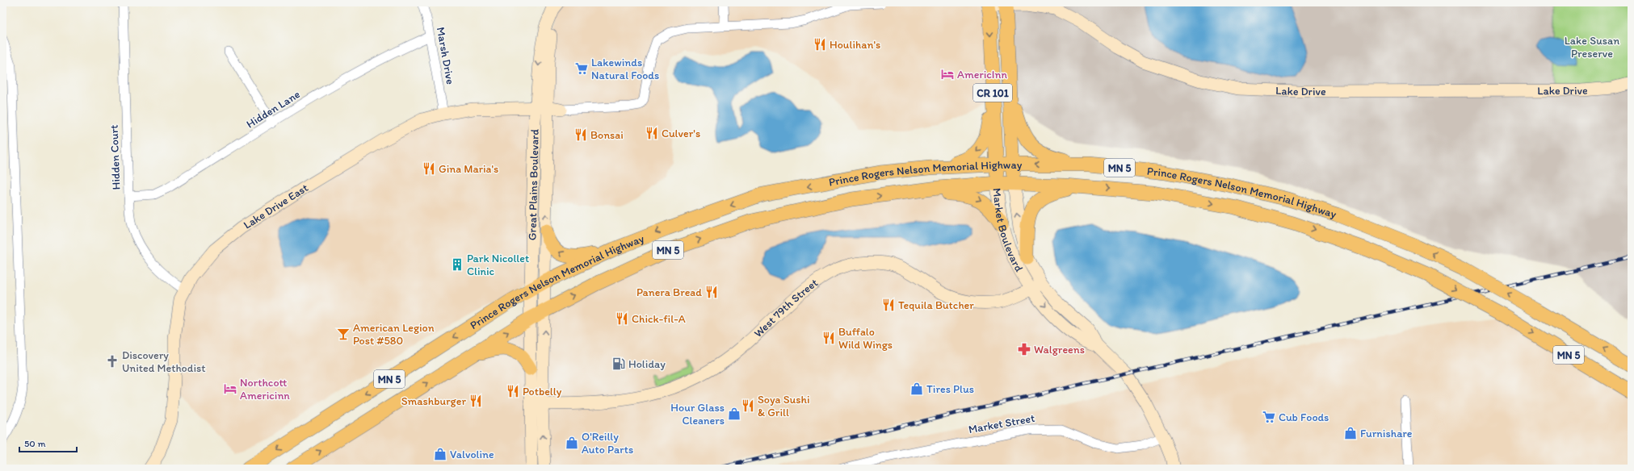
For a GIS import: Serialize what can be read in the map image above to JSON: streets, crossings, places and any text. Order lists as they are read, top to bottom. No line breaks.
{"streets":{"main road":["CR 101","MN 5","Prince Rogers Nelson Memorial Highway","Market Boulevard"],"street":["Marsh Drive","Lake Drive","Hidden Lane","Hidden Court","Great Plains Boulevard","Lake Drive East","West 79th Street","Market Street"]},"crossings":[["Marsh Drive","Hidden Lane"],["Marsh Drive","Lake Drive East"],["Lake Drive","Market Boulevard"],["Hidden Lane","Hidden Court"],["Hidden Court","Lake Drive East"],["Prince Rogers Nelson Memorial Highway","Great Plains Boulevard"],["Prince Rogers Nelson Memorial Highway","Market Boulevard"],["Great Plains Boulevard","Lake Drive East"],["Great Plains Boulevard","West 79th Street"],["Market Boulevard","West 79th Street"],["Market Boulevard","Market Street"]],"parks":["Lake Susan Preserve"],"places":{"restaurant":["Houlihan's","Culver's","Bonsai","Gina Maria's","Panera Bread","Tequila Butcher","Chick-fil-A","Buffalo Wild Wings","Potbelly","Smashburger","Soya Sushi & Grill"],"supermarket":["Lakewinds Natural Foods","Cub Foods"],"hotel":["AmericInn","Northcott Americinn"],"building":["Park Nicollet Clinic"],"bar":["American Legion Post #580"],"pharmacy":["Walgreens"],"church":["Discovery United Methodist"],"fuel station":["Holiday"],"shop":["Tires Plus","Hour Glass Cleaners","Furnishare","O'Reilly Auto Parts","Valvoline"]},"scale_bar":"50 m"}
